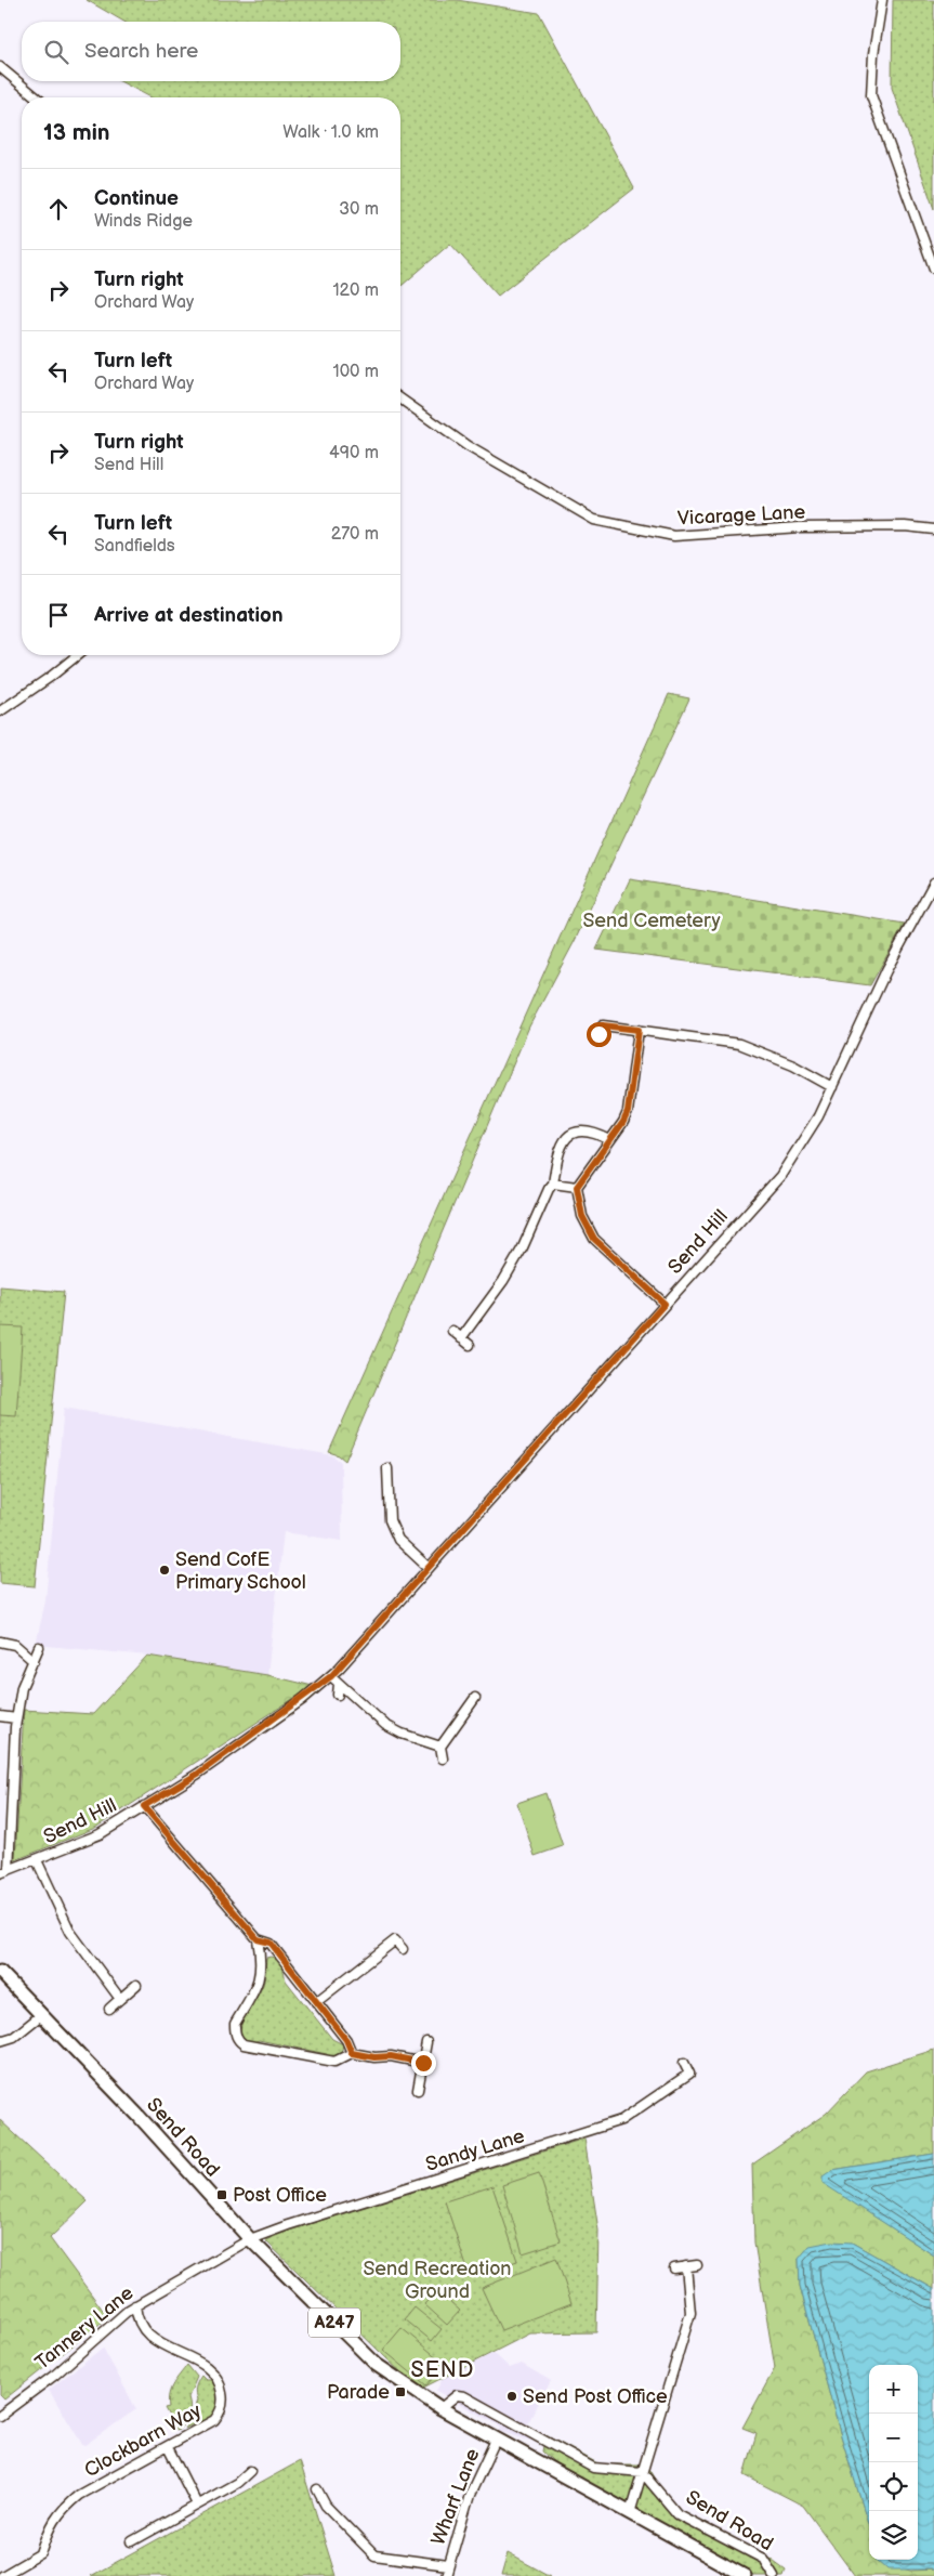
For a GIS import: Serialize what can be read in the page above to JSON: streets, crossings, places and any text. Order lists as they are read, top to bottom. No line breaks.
{"streets":{"main road":["Send Road","A247"],"street":["Vicarage Lane","Send Hill","Sandy Lane","Tannery Lane","Clockbarn Way","Wharf Lane"]},"crossings":[["Send Road","Sandy Lane"],["Send Road","Tannery Lane"],["Send Road","Wharf Lane"],["Sandy Lane","Tannery Lane"],["Tannery Lane","Clockbarn Way"]],"districts":["SEND"],"parks":["Send Cemetery","Send Recreation Ground"],"places":{"other":["Send CofE Primary School","Send Post Office"],"transit":["Post Office","Parade"]},"page":{"search":"Search here","heading":["13 min","Walk · 1.0 km"],"list":[["Continue","Winds Ridge","30 m"],["Turn right","Orchard Way","120 m"],["Turn left","Orchard Way","100 m"],["Turn right","Send Hill","490 m"],["Turn left","Sandfields","270 m"],"Arrive at destination"],"map_buttons":["+","−"]}}
